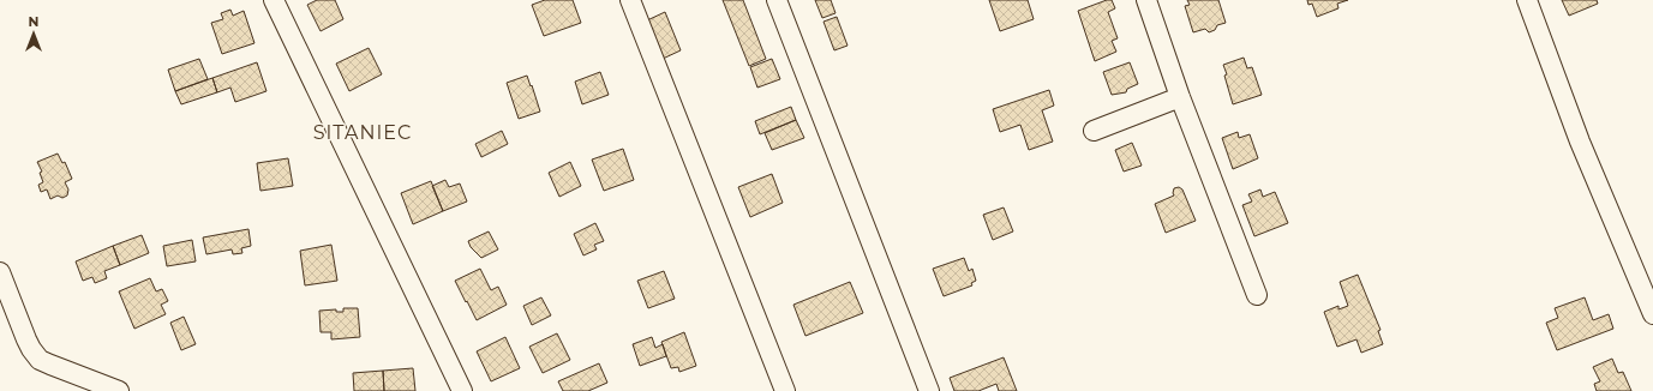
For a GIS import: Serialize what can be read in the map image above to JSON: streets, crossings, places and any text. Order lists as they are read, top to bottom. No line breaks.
{"districts":["SITANIEC"],"north":"top"}
